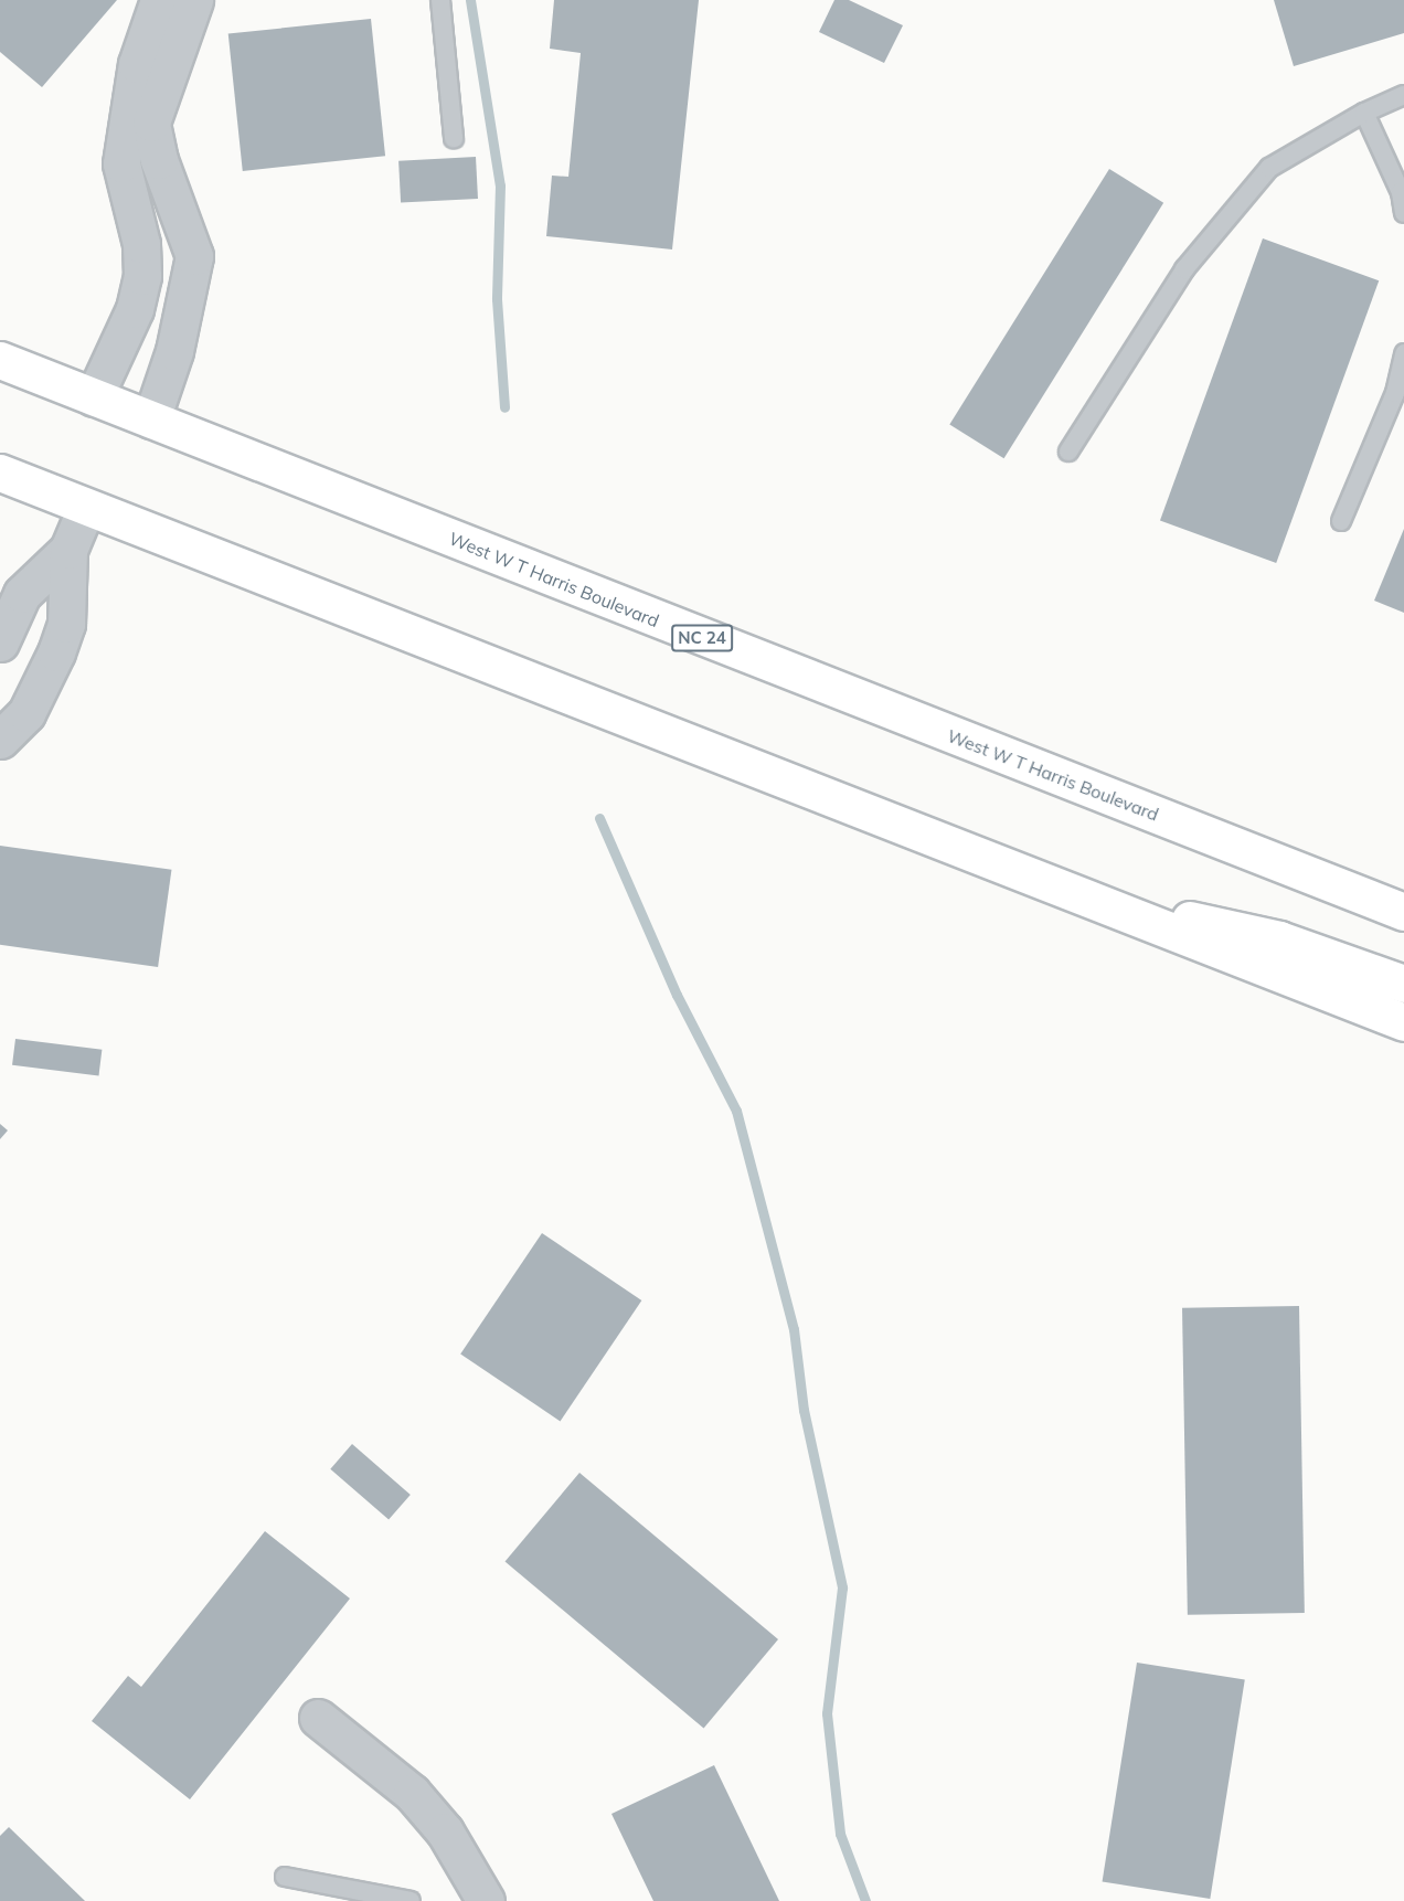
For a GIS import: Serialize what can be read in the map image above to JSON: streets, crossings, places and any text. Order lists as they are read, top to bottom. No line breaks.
{"streets":{"main road":["West W T Harris Boulevard","NC 24"]}}
